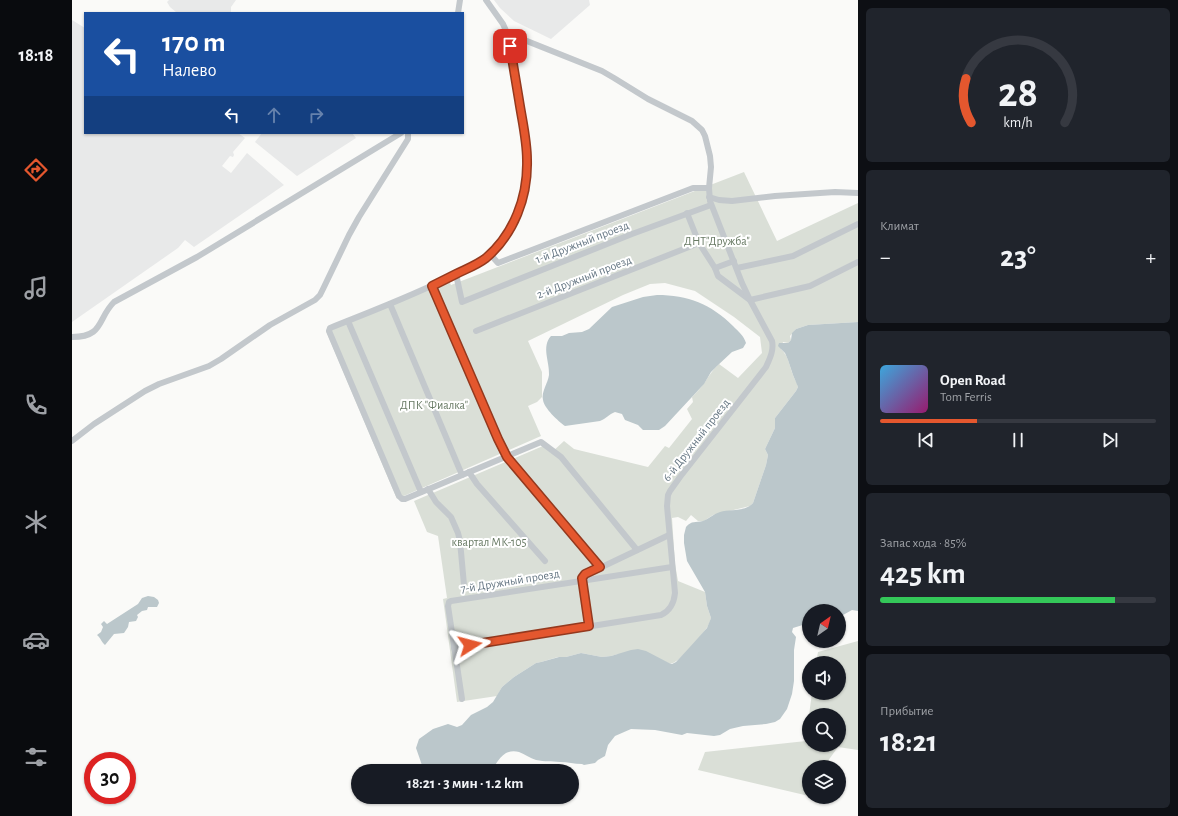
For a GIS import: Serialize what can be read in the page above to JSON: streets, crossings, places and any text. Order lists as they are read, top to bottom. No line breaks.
{"streets":{"street":["1-й Дружный проезд","2-й Дружный проезд","6-й Дружный проезд","7-й Дружный проезд"]},"crossings":[["6-й Дружный проезд","7-й Дружный проезд"]],"parks":["ДНТ\"Дружба\"","ДПК \"Фиалка\"","квартал МК-105"],"north":"top right","page":{"tabs":"18:18","turn":["170 m","Налево"],"tile":["Климат",["Запас хода · 85%","425 km"],["Прибытие","18:21"]],"heat":["−","23°","+"],"song":["Open Road","Tom Ferris"],"limit":"30","trip":"18:21 · 3 мин · 1.2 km","gauge":["28","km/h"]}}
